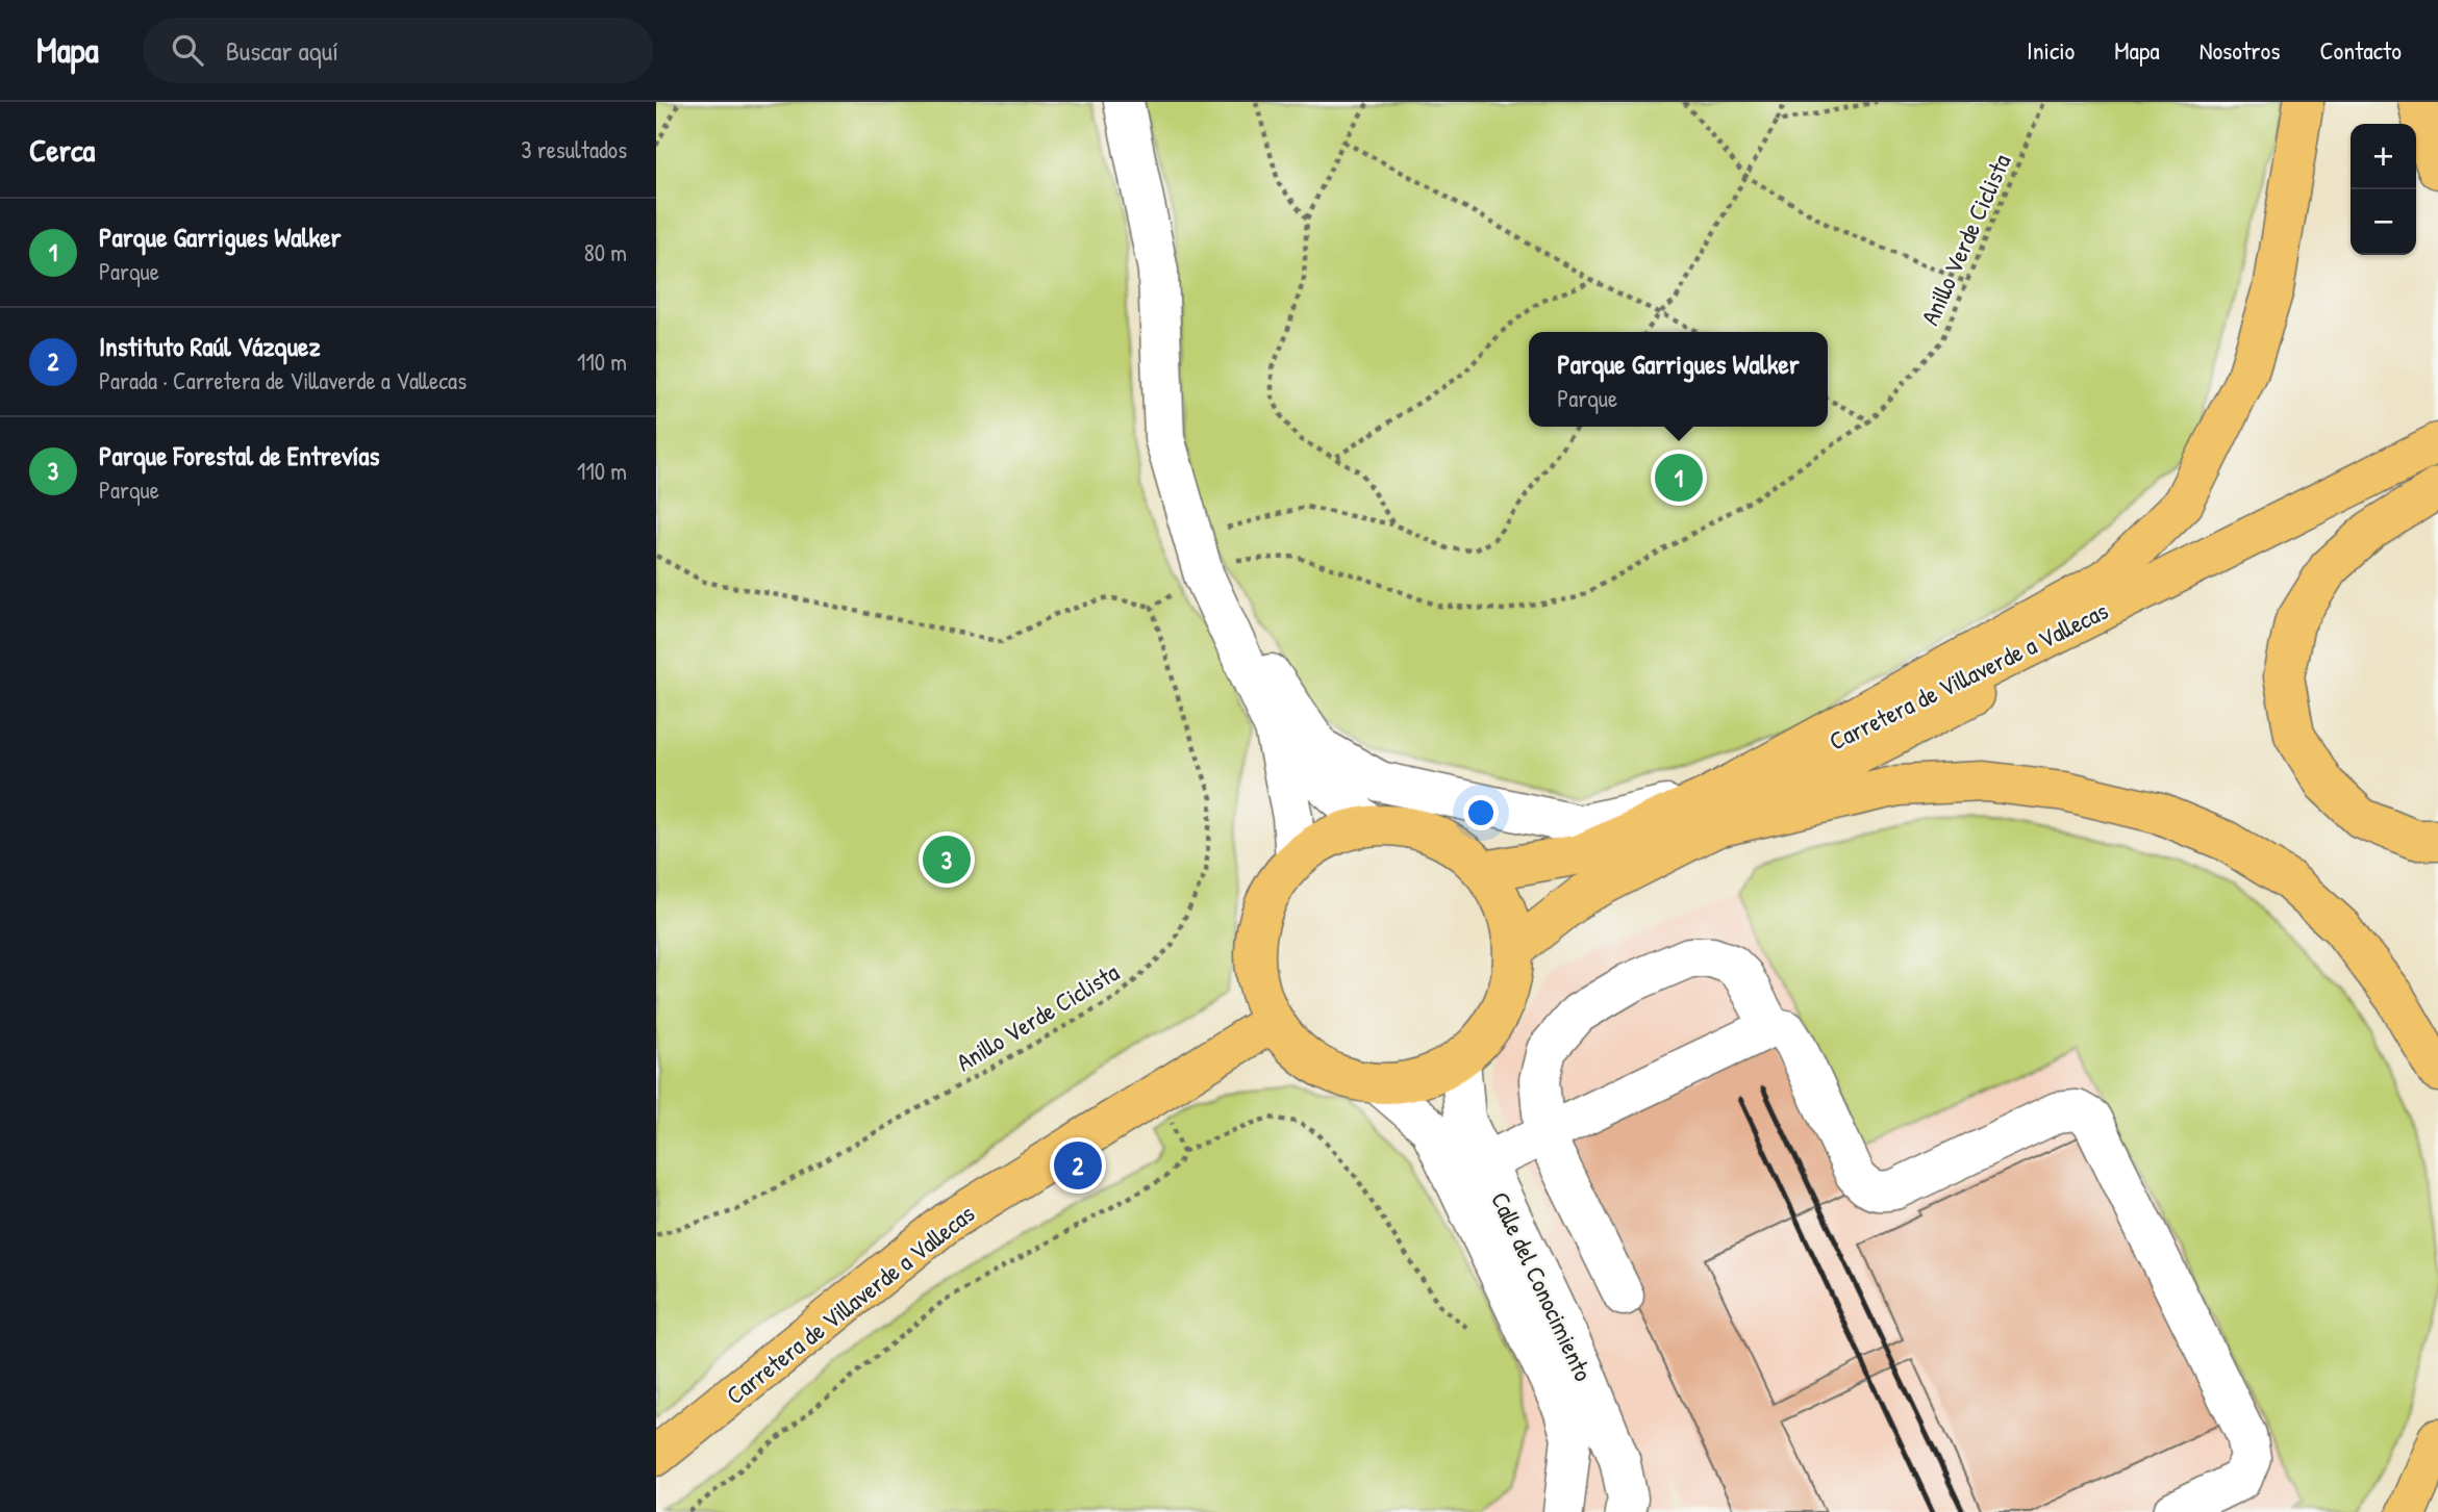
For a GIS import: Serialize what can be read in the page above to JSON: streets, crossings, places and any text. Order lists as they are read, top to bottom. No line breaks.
{"streets":{"main road":["Carretera de Villaverde a Vallecas"],"street":["Calle del Conocimiento"],"path":["Anillo Verde Ciclista"]},"crossings":[["Carretera de Villaverde a Vallecas","Calle del Conocimiento"]],"page":{"header":"Mapa","search":"Buscar aquí","nav":["Inicio","Mapa","Nosotros","Contacto"],"heading":["Cerca","3 resultados"],"map_buttons":["+","−"],"list":[{"mark":"1","name":"Parque Garrigues Walker","note":"Parque","value":"80 m"},{"mark":"2","name":"Instituto Raúl Vázquez","note":"Parada · Carretera de Villaverde a Vallecas","value":"110 m"},{"mark":"3","name":"Parque Forestal de Entrevías","note":"Parque","value":"110 m"}],"popup":["Parque Garrigues Walker","Parque"],"pins":["1","3","2"]}}
